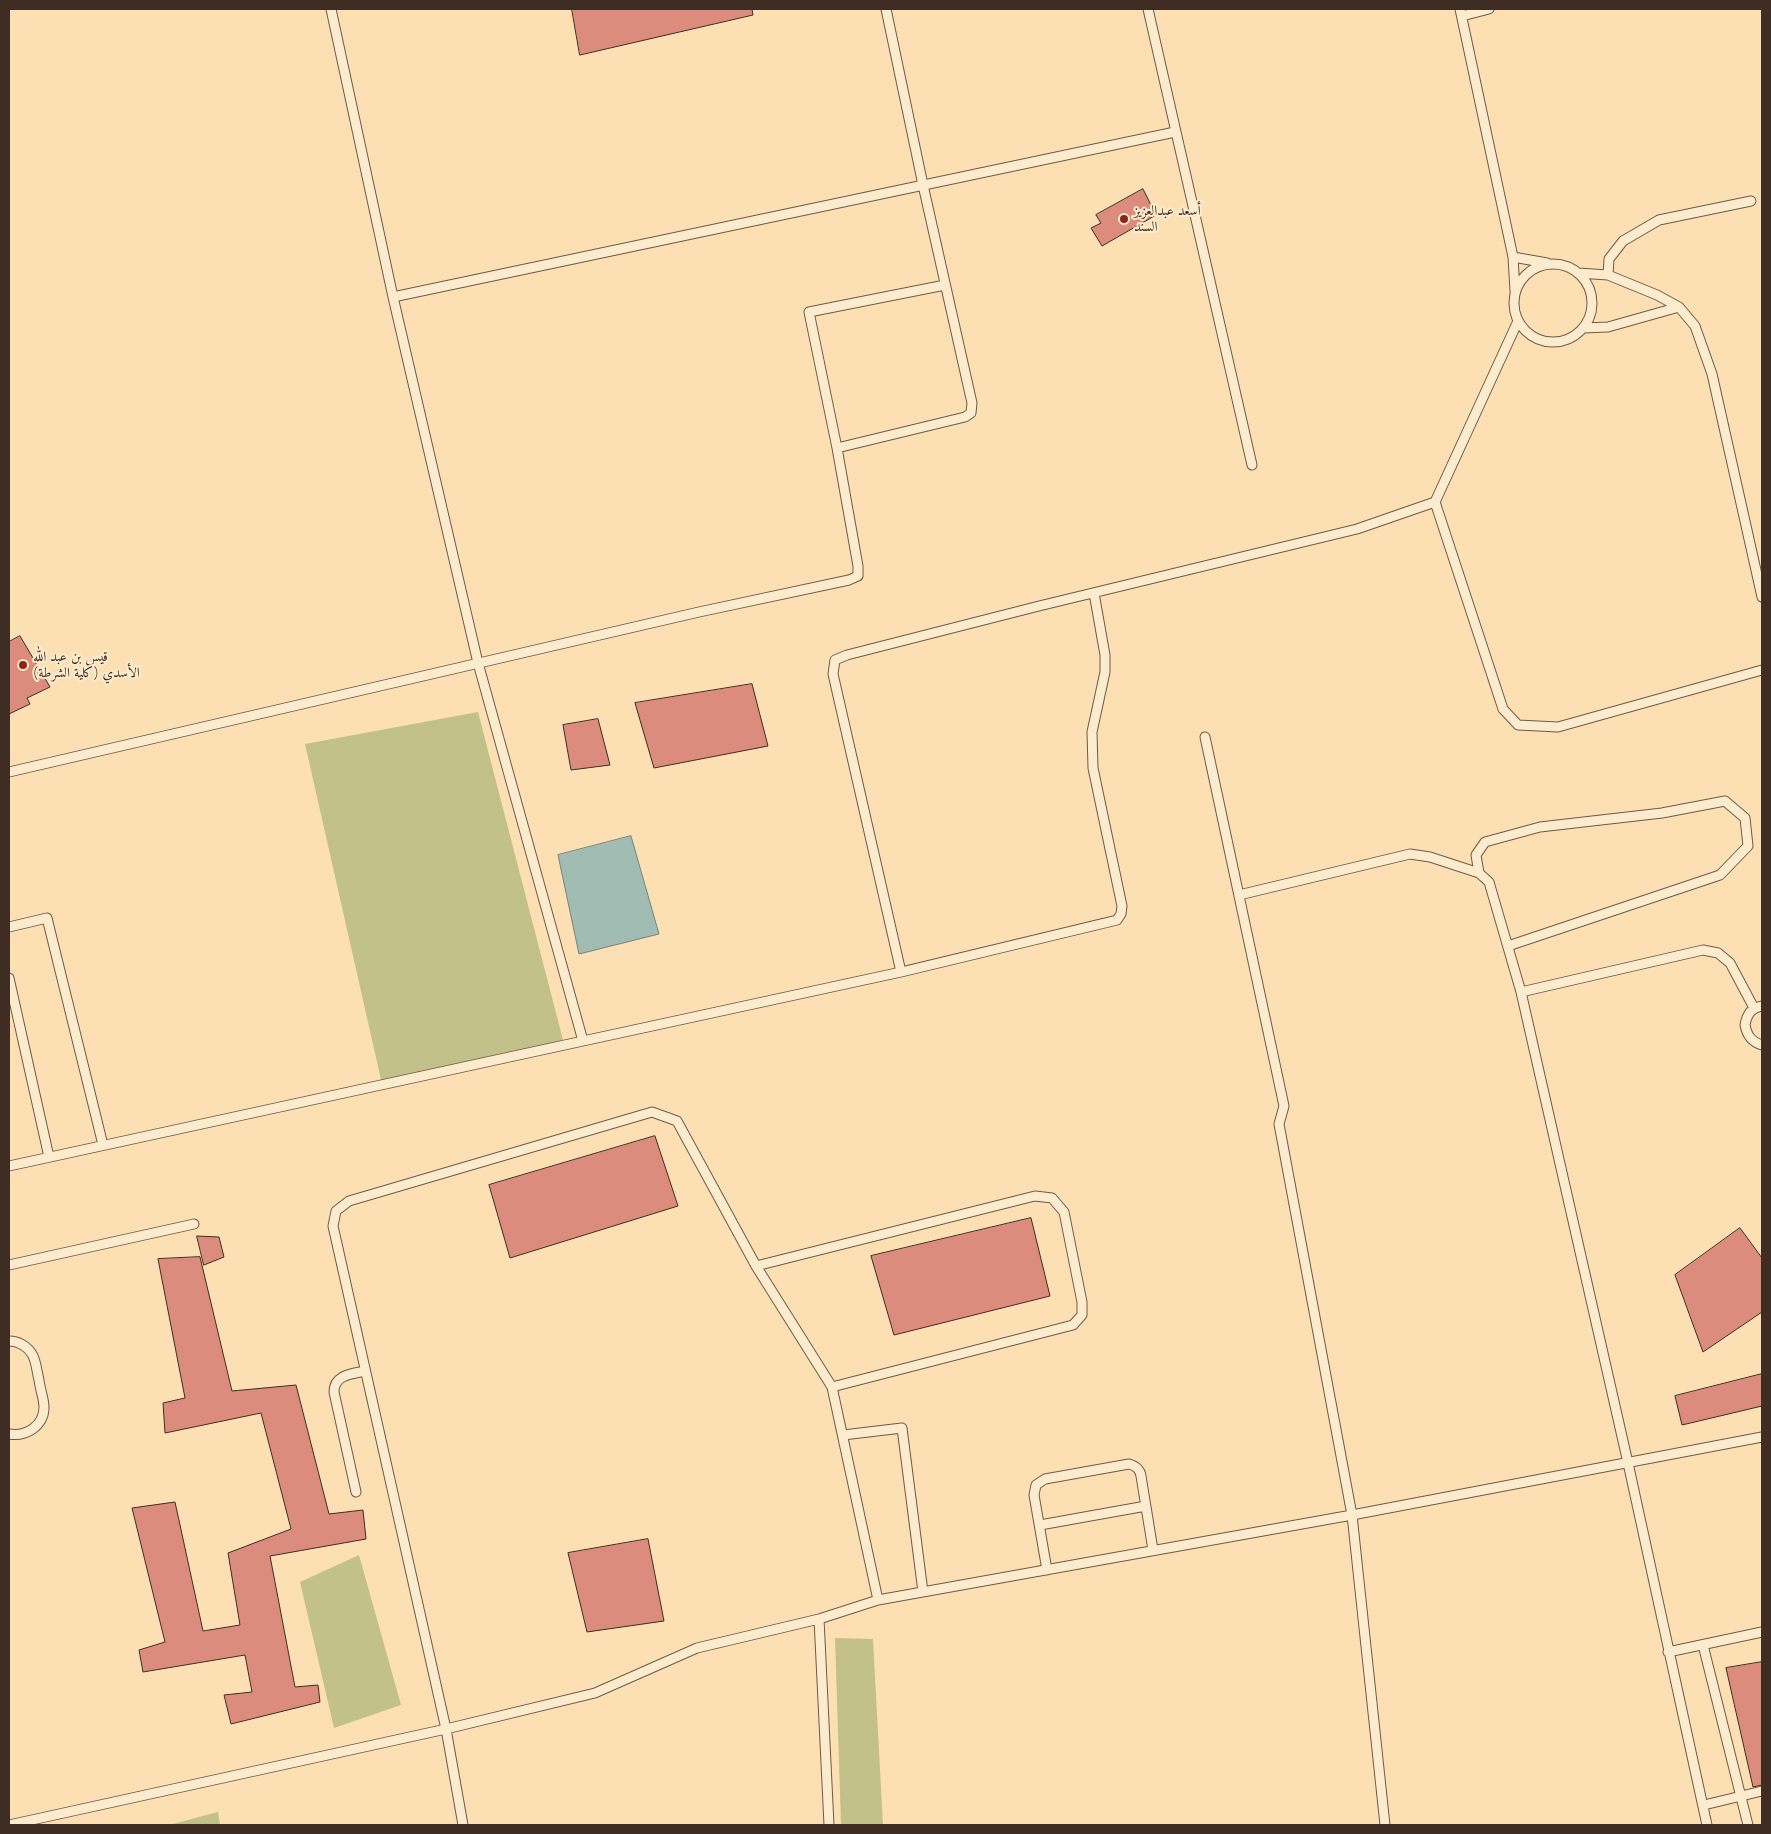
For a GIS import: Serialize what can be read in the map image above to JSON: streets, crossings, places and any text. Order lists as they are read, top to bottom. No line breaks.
{"places":["أسعد عبدالعزيز السند","قيس بن عبد الله الأسدي (كلية الشرطة)"]}
